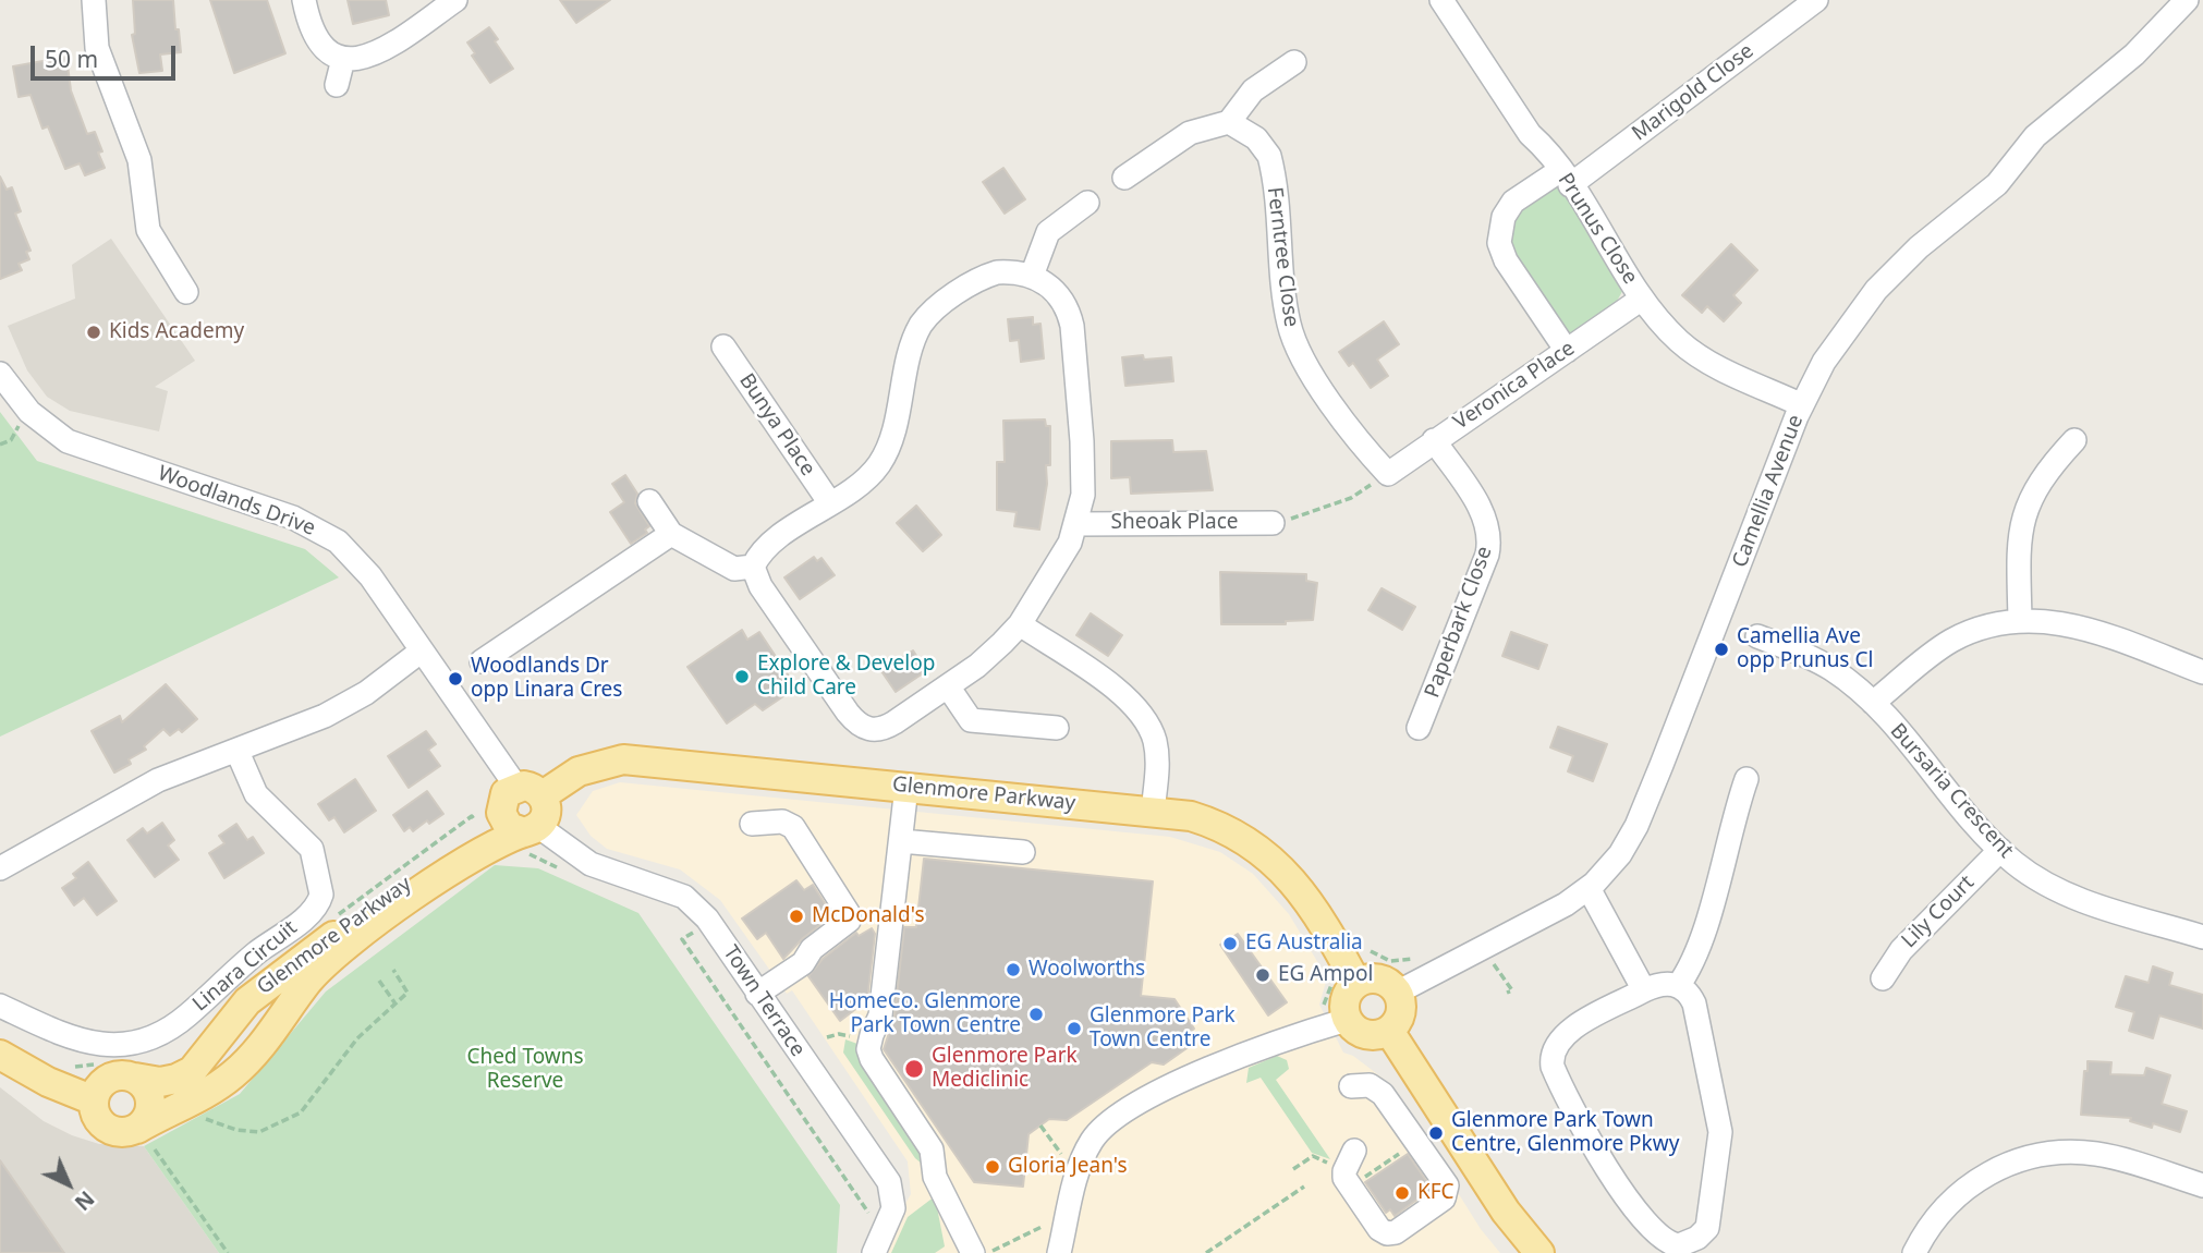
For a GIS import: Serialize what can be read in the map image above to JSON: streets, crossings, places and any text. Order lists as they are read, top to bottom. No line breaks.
{"streets":{"main road":["Glenmore Parkway"],"street":["Marigold Close","Prunus Close","Ferntree Close","Veronica Place","Bunya Place","Camellia Avenue","Woodlands Drive","Sheoak Place","Paperbark Close","Bursaria Crescent","Lily Court","Linara Circuit","Town Terrace"]},"crossings":[["Marigold Close","Prunus Close"],["Marigold Close","Veronica Place"],["Prunus Close","Veronica Place"],["Prunus Close","Camellia Avenue"],["Ferntree Close","Veronica Place"],["Veronica Place","Paperbark Close"],["Camellia Avenue","Glenmore Parkway"],["Woodlands Drive","Glenmore Parkway"],["Bursaria Crescent","Lily Court"],["Glenmore Parkway","Town Terrace"]],"parks":["Ched Towns Reserve"],"places":["Kids Academy","Camellia Ave opp Prunus Cl","Explore & Develop Child Care","Woodlands Dr opp Linara Cres","McDonald's","EG Australia","Woolworths","EG Ampol","HomeCo. Glenmore Park Town Centre","Glenmore Park Town Centre","Glenmore Park Mediclinic","Glenmore Park Town Centre, Glenmore Pkwy","Gloria Jean's","KFC"],"scale_bar":"50 m","north":"bottom right"}
